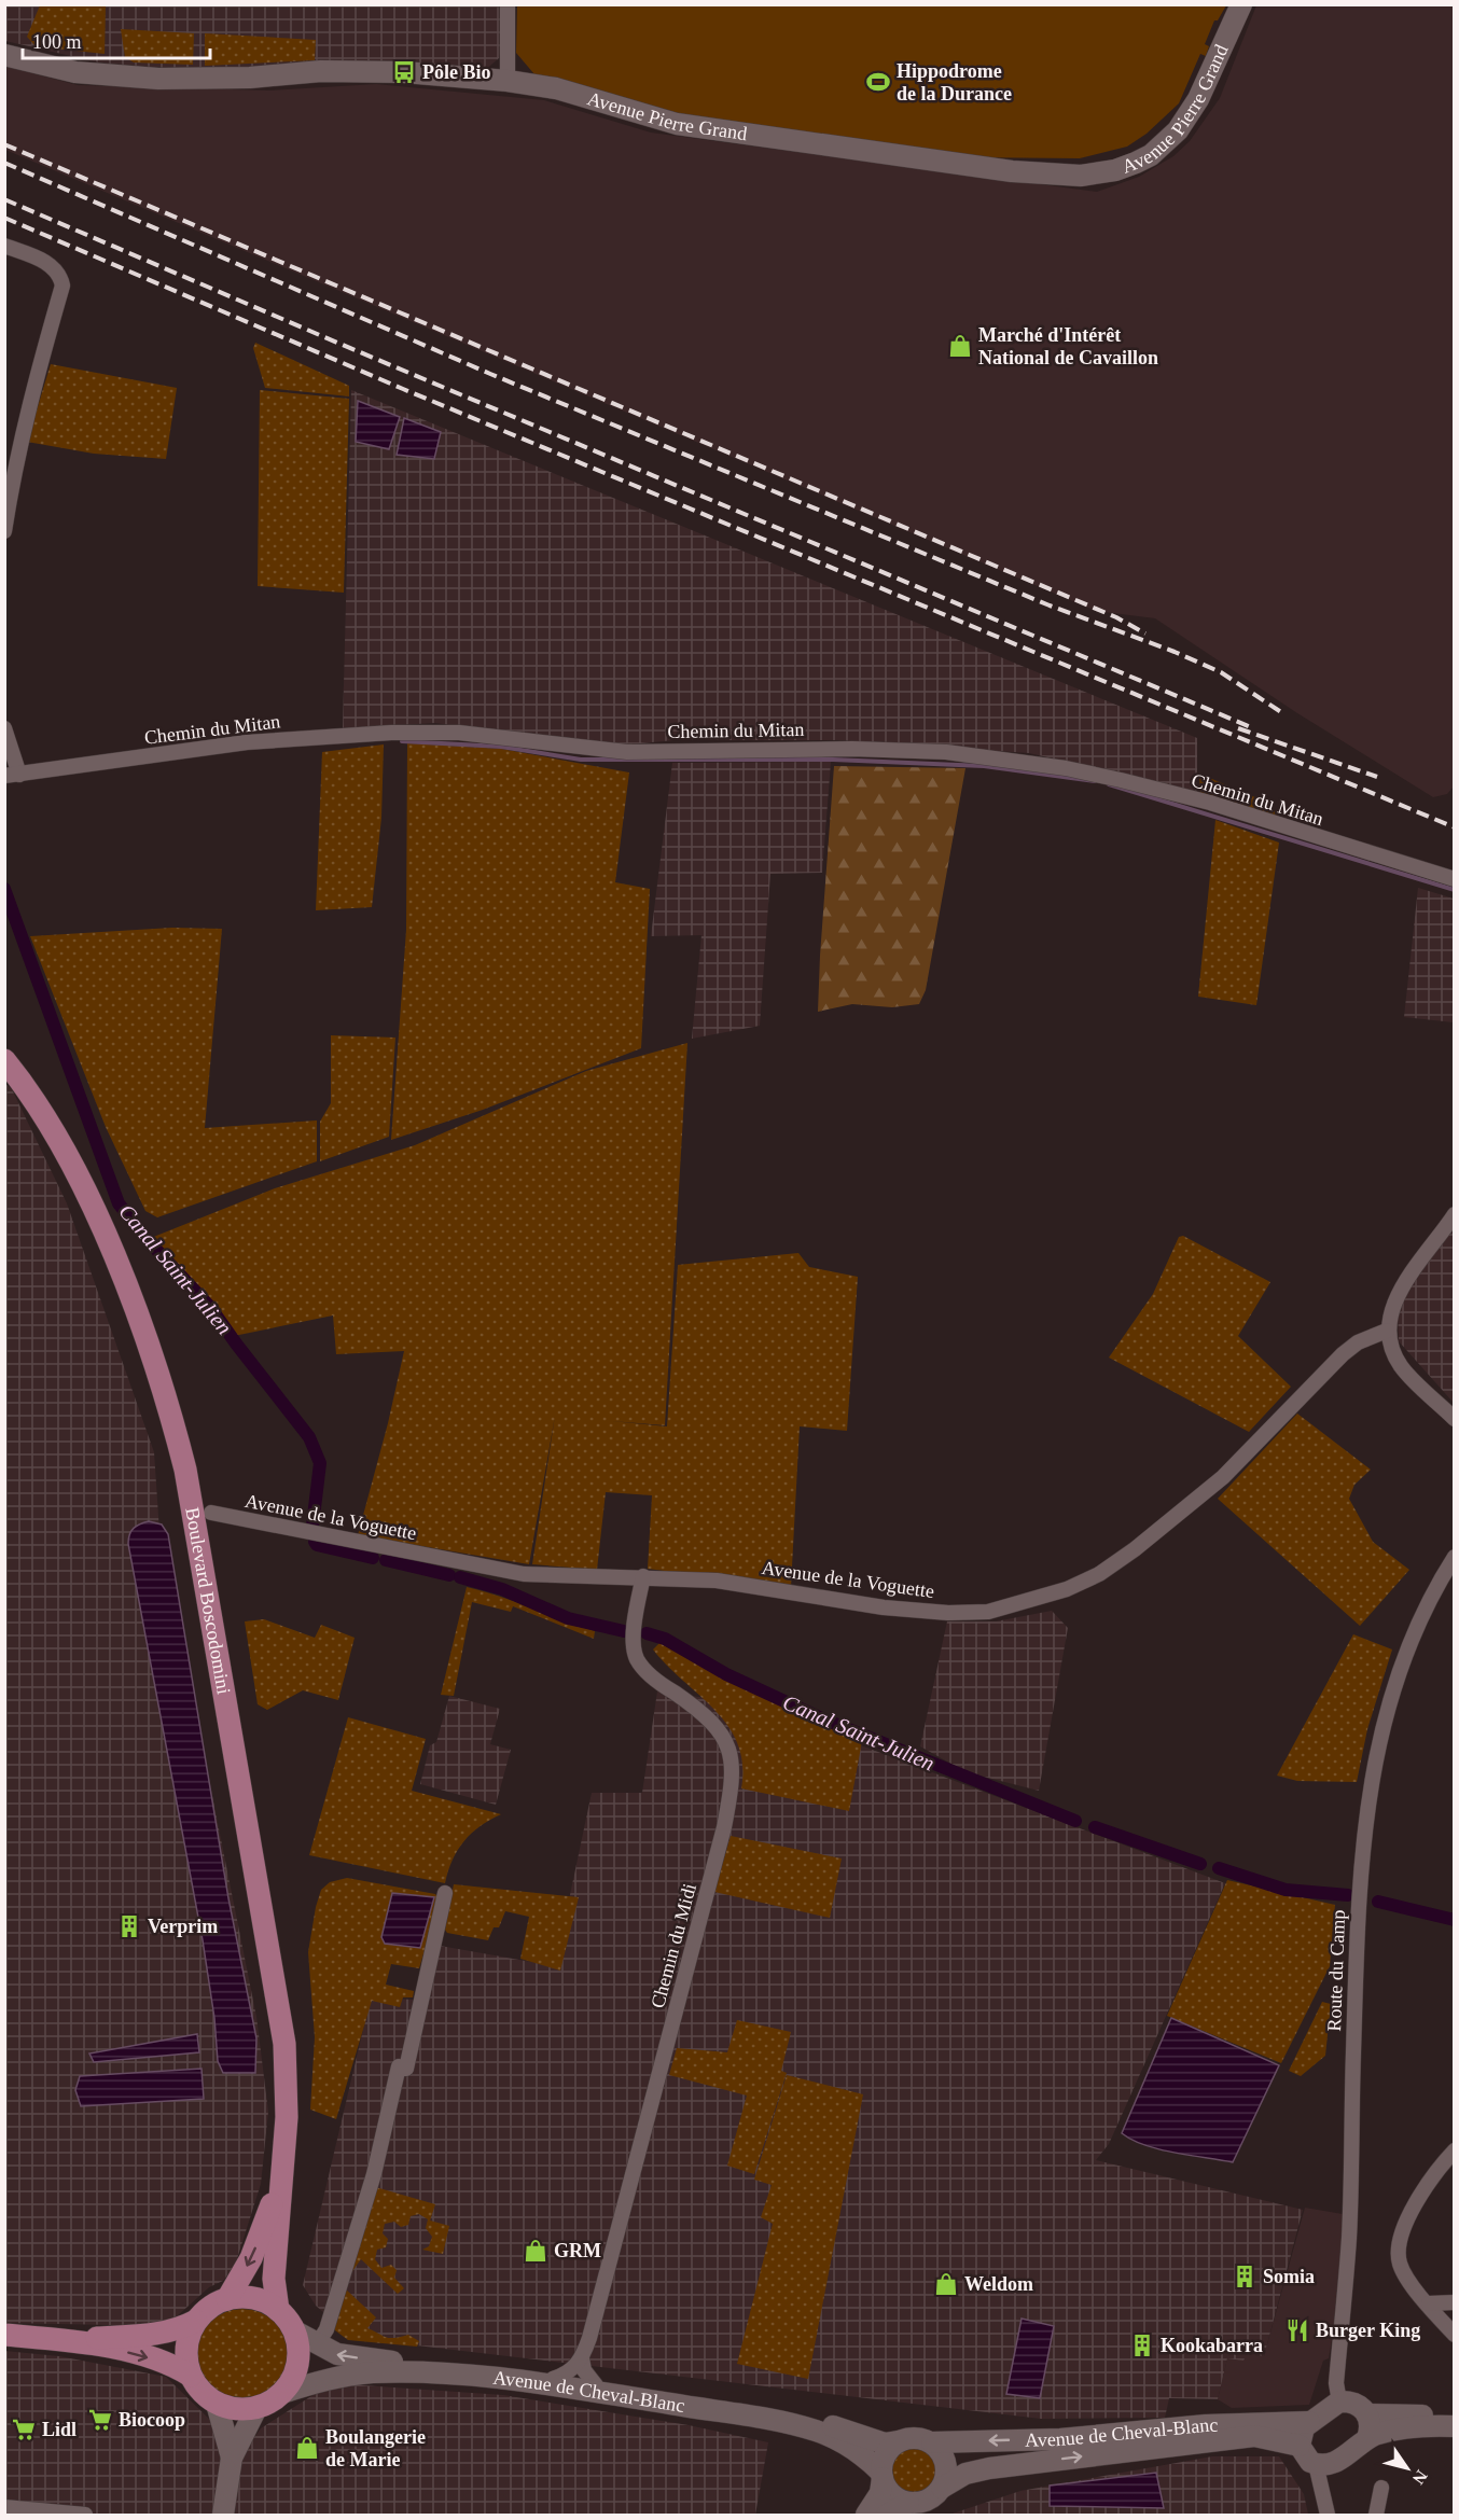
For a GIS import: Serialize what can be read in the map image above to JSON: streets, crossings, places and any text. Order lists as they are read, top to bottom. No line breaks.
{"streets":{"main road":["Avenue Pierre Grand","Boulevard Boscodomini","Avenue de Cheval-Blanc"],"street":["Chemin du Mitan","Avenue de la Voguette","Chemin du Midi","Route du Camp"]},"crossings":[["Avenue de la Voguette","Chemin du Midi"],["Boulevard Boscodomini","Avenue de Cheval-Blanc"],["Route du Camp","Avenue de Cheval-Blanc"]],"water":["Canal Saint-Julien"],"places":{"bus stop":["Pôle Bio"],"sports":["Hippodrome de la Durance"],"shop":["Marché d'Intérêt National de Cavaillon","GRM","Weldom","Boulangerie de Marie"],"building":["Verprim","Somia","Kookabarra"],"restaurant":["Burger King"],"supermarket":["Biocoop","Lidl"]},"scale_bar":"100 m","north":"bottom right"}
